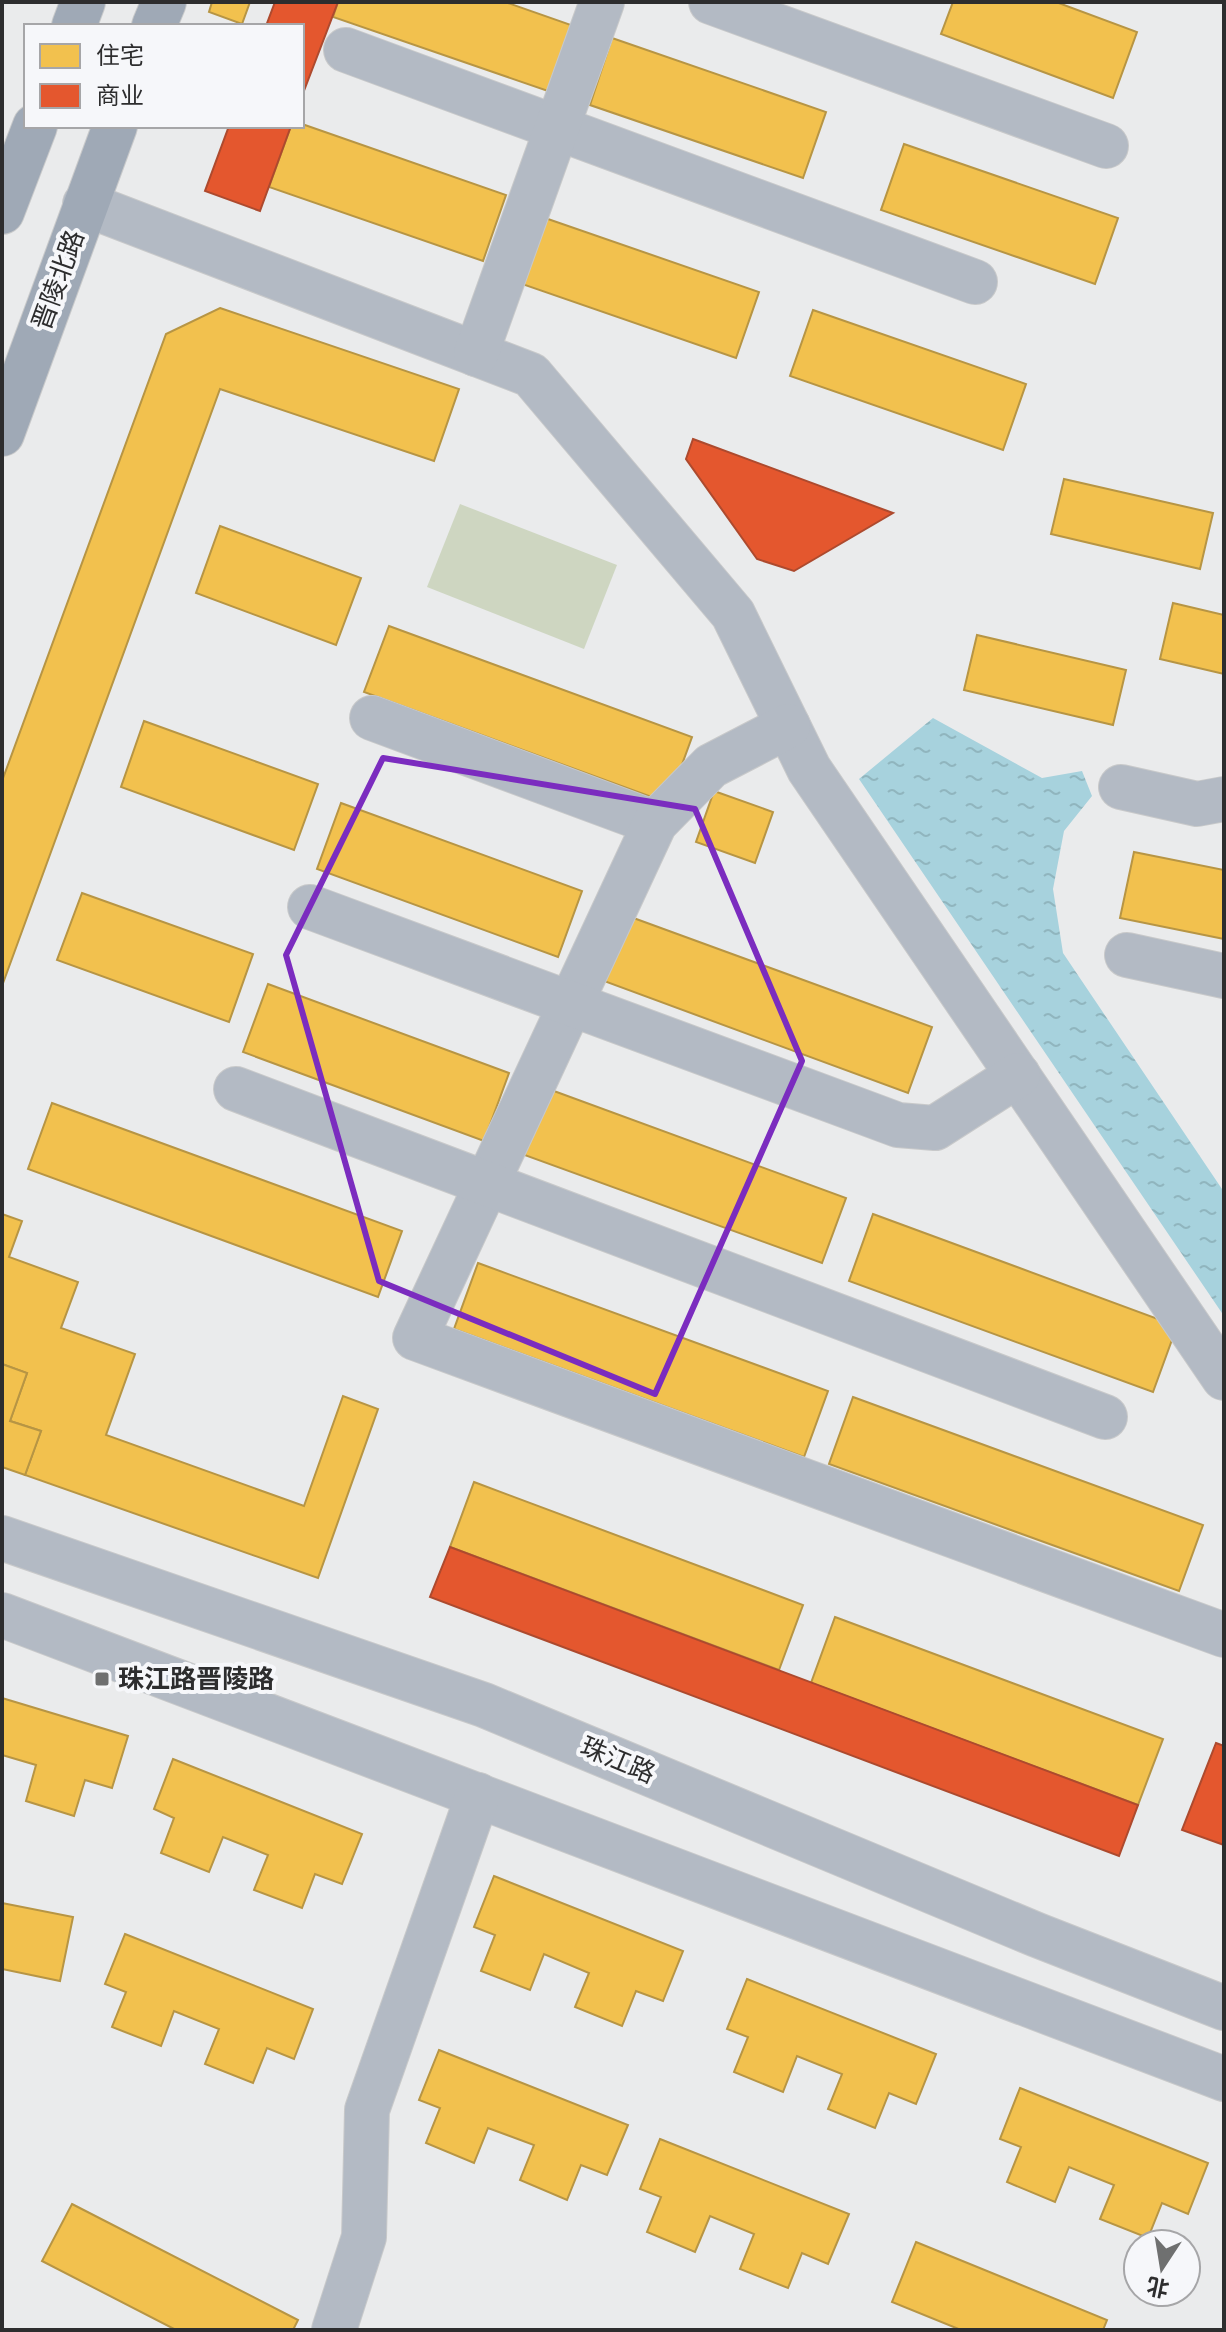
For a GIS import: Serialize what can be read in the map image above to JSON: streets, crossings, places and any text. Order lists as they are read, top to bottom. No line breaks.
{"streets":{"main road":["晋陵北路"],"street":["珠江路"]},"places":{"transit":["珠江路晋陵路"]},"legend":["住宅","商业"],"north":"bottom"}
